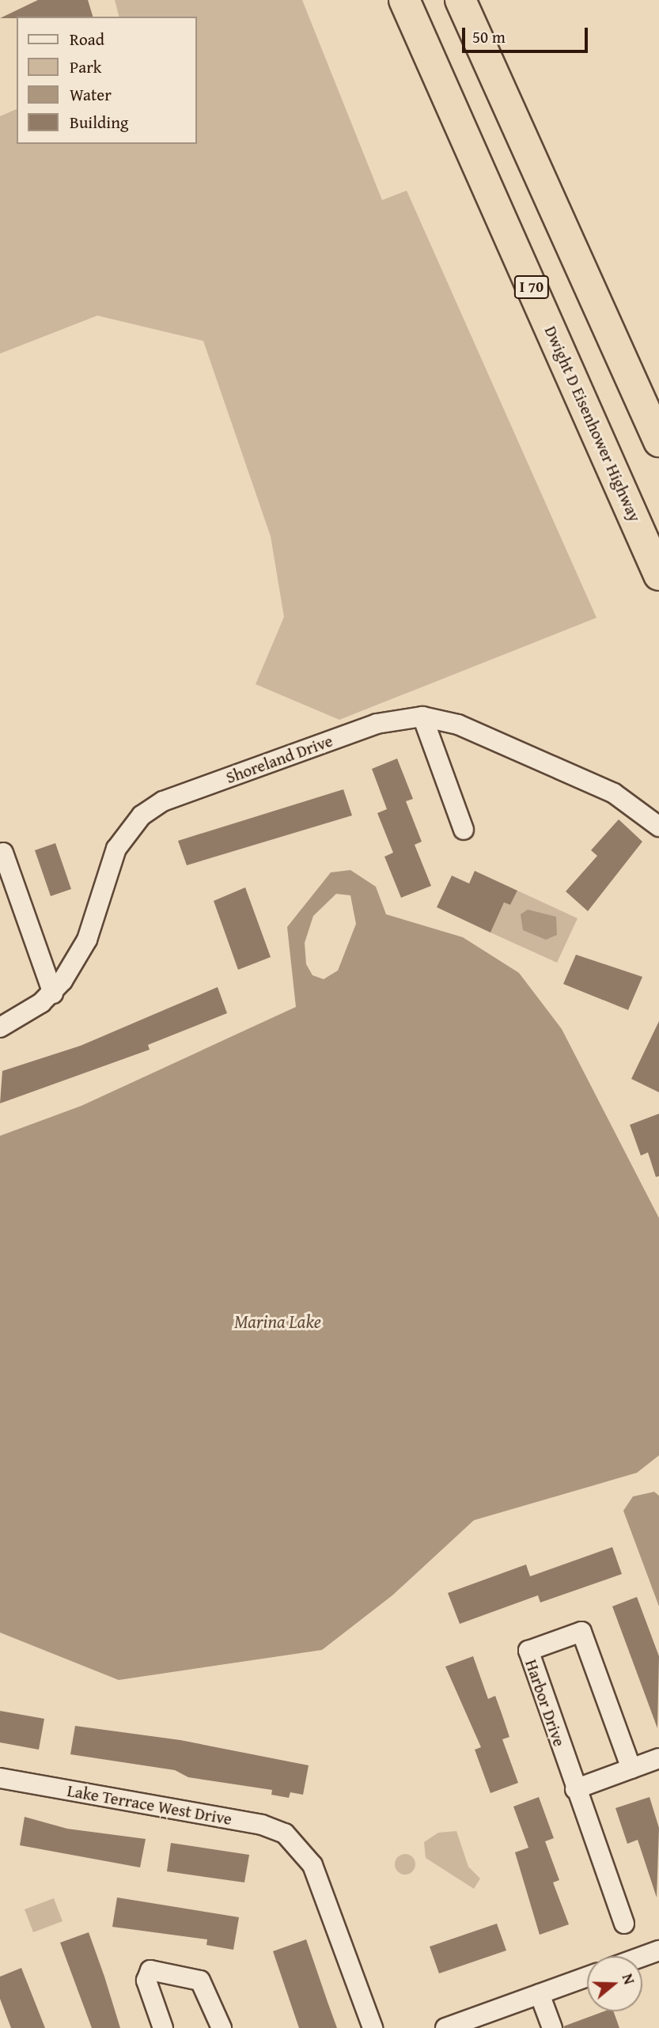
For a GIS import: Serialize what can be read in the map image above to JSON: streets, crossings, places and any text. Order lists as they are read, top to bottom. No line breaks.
{"streets":{"highway":["I 70","Dwight D Eisenhower Highway"],"street":["Shoreland Drive","Harbor Drive","Lake Terrace West Drive"]},"water":["Marina Lake"],"legend":["Road","Park","Water","Building"],"scale_bar":"50 m","north":"right"}
